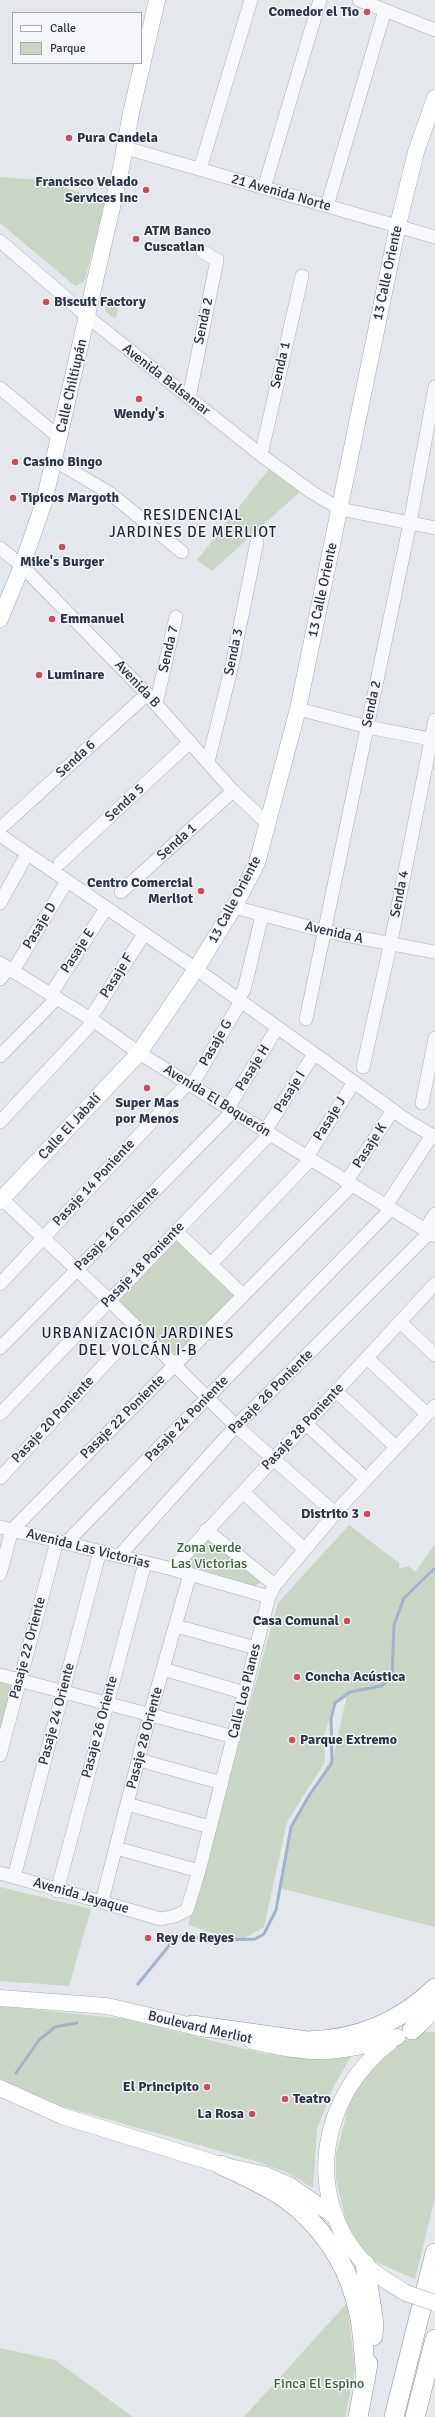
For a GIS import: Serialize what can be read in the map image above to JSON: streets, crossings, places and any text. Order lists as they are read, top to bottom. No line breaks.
{"streets":{"main road":["13 Calle Oriente","Calle Chiltiupán","Calle El Jabalí","Boulevard Merliot"],"street":["21 Avenida Norte","Senda 2","Senda 1","Avenida Balsamar","Senda 7","Senda 3","Avenida B","Senda 6","Senda 5","Senda 4","Pasaje D","Avenida A","Pasaje E","Pasaje F","Pasaje G","Pasaje H","Pasaje I","Avenida El Boquerón","Pasaje J","Pasaje K","Pasaje 14 Poniente","Pasaje 16 Poniente","Pasaje 18 Poniente","Pasaje 26 Poniente","Pasaje 22 Poniente","Pasaje 24 Poniente","Pasaje 20 Poniente","Pasaje 28 Poniente","Avenida Las Victorias","Pasaje 22 Oriente","Calle Los Planes","Pasaje 24 Oriente","Pasaje 26 Oriente","Pasaje 28 Oriente","Avenida Jayaque"]},"crossings":[["21 Avenida Norte","13 Calle Oriente"],["21 Avenida Norte","Calle Chiltiupán"],["13 Calle Oriente","Avenida Balsamar"],["13 Calle Oriente","Avenida B"],["13 Calle Oriente","Avenida A"],["13 Calle Oriente","Avenida El Boquerón"],["13 Calle Oriente","Calle El Jabalí"],["Senda 2","Avenida Balsamar"],["Senda 2","Avenida A"],["Senda 1","Avenida Balsamar"],["Senda 1","Avenida B"],["Avenida Balsamar","Calle Chiltiupán"],["Calle Chiltiupán","Avenida B"],["Senda 7","Avenida B"],["Senda 7","Senda 6"],["Senda 3","Avenida B"],["Avenida B","Senda 6"],["Avenida B","Senda 5"],["Senda 4","Avenida A"],["Pasaje D","Avenida El Boquerón"],["Avenida A","Pasaje G"],["Pasaje E","Avenida El Boquerón"],["Pasaje F","Avenida El Boquerón"],["Pasaje G","Avenida El Boquerón"],["Pasaje G","Pasaje 14 Poniente"],["Pasaje H","Avenida El Boquerón"],["Pasaje H","Pasaje 16 Poniente"],["Pasaje I","Avenida El Boquerón"],["Pasaje I","Pasaje 18 Poniente"],["Avenida El Boquerón","Pasaje J"],["Avenida El Boquerón","Calle El Jabalí"],["Avenida El Boquerón","Pasaje K"],["Avenida El Boquerón","Pasaje 14 Poniente"],["Avenida El Boquerón","Pasaje 16 Poniente"],["Avenida El Boquerón","Pasaje 18 Poniente"],["Avenida El Boquerón","Pasaje 26 Poniente"],["Avenida El Boquerón","Pasaje 22 Poniente"],["Avenida El Boquerón","Pasaje 24 Poniente"],["Pasaje K","Pasaje 22 Poniente"],["Pasaje 26 Poniente","Avenida Las Victorias"],["Pasaje 22 Poniente","Avenida Las Victorias"],["Pasaje 24 Poniente","Avenida Las Victorias"],["Pasaje 24 Poniente","Pasaje 22 Oriente"],["Pasaje 28 Poniente","Avenida Las Victorias"],["Avenida Las Victorias","Pasaje 22 Oriente"],["Avenida Las Victorias","Calle Los Planes"],["Avenida Las Victorias","Pasaje 24 Oriente"],["Avenida Las Victorias","Pasaje 26 Oriente"],["Avenida Las Victorias","Pasaje 28 Oriente"],["Calle Los Planes","Avenida Jayaque"],["Pasaje 24 Oriente","Avenida Jayaque"],["Pasaje 26 Oriente","Avenida Jayaque"],["Pasaje 28 Oriente","Avenida Jayaque"]],"districts":["RESIDENCIAL JARDINES DE MERLIOT","URBANIZACIÓN JARDINES DEL VOLCÁN I-B"],"parks":["Zona verde Las Victorias","Finca El Espino"],"places":["Comedor el Tio","Pura Candela","Francisco Velado Services Inc","ATM Banco Cuscatlan","Biscuit Factory","Wendy's","Casino Bingo","Tipicos Margoth","Mike's Burger","Emmanuel","Luminare","Centro Comercial Merliot","Super Mas por Menos","Distrito 3","Casa Comunal","Concha Acústica","Parque Extremo","Rey de Reyes","El Principito","Teatro","La Rosa"],"legend":["Calle","Parque"]}
